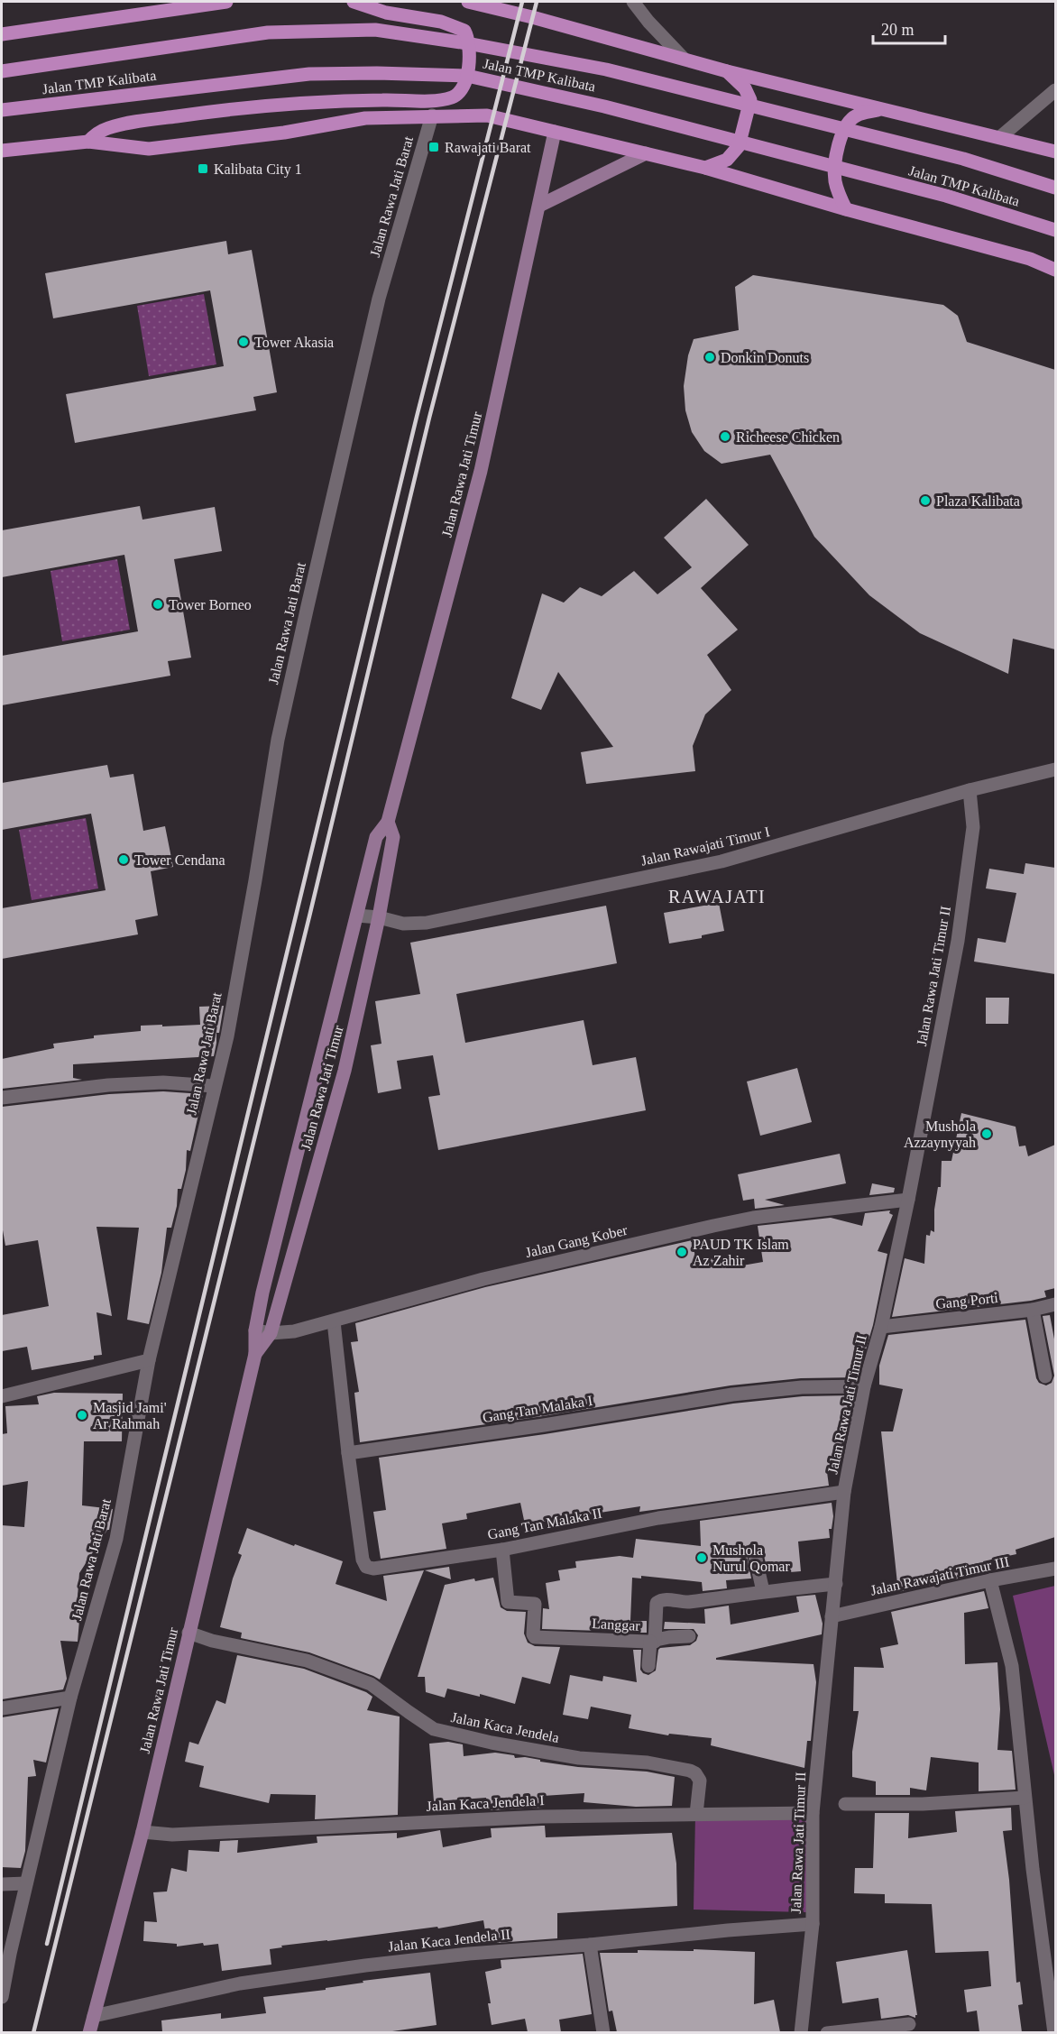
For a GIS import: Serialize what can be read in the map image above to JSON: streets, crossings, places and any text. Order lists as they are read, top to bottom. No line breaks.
{"streets":{"main road":["Jalan TMP Kalibata","Jalan Rawa Jati Timur"],"street":["Jalan Rawa Jati Barat","Jalan Rawajati Timur I","Jalan Rawa Jati Timur II","Jalan Gang Kober","Gang Porti","Gang Tan Malaka I","Gang Tan Malaka II","Jalan Rawajati Timur III","Langgar","Jalan Kaca Jendela","Jalan Kaca Jendela I","Jalan Kaca Jendela II"]},"crossings":[["Jalan Rawa Jati Timur","Jalan Rawajati Timur I"],["Jalan Rawa Jati Timur","Jalan Gang Kober"],["Jalan Rawa Jati Timur","Jalan Kaca Jendela"],["Jalan Rawa Jati Timur","Jalan Kaca Jendela I"],["Jalan Rawa Jati Timur","Jalan Kaca Jendela II"],["Jalan Rawajati Timur I","Jalan Rawa Jati Timur II"],["Jalan Rawa Jati Timur II","Jalan Gang Kober"],["Jalan Rawa Jati Timur II","Gang Porti"],["Jalan Rawa Jati Timur II","Gang Tan Malaka I"],["Jalan Rawa Jati Timur II","Gang Tan Malaka II"],["Jalan Rawa Jati Timur II","Jalan Rawajati Timur III"],["Jalan Rawa Jati Timur II","Langgar"],["Jalan Rawa Jati Timur II","Jalan Kaca Jendela I"],["Jalan Rawa Jati Timur II","Jalan Kaca Jendela II"],["Gang Tan Malaka I","Gang Tan Malaka II"],["Gang Tan Malaka II","Langgar"],["Jalan Kaca Jendela","Jalan Kaca Jendela I"]],"districts":["RAWAJATI"],"places":{"transit":["Rawajati Barat","Kalibata City 1"],"other":["Tower Akasia","Donkin Donuts","Richeese Chicken","Plaza Kalibata","Tower Borneo","Tower Cendana","Mushola Azzaynyyah","PAUD TK Islam Az Zahir","Masjid Jami' Ar Rahmah","Mushola Nurul Qomar"]},"scale_bar":"20 m"}
